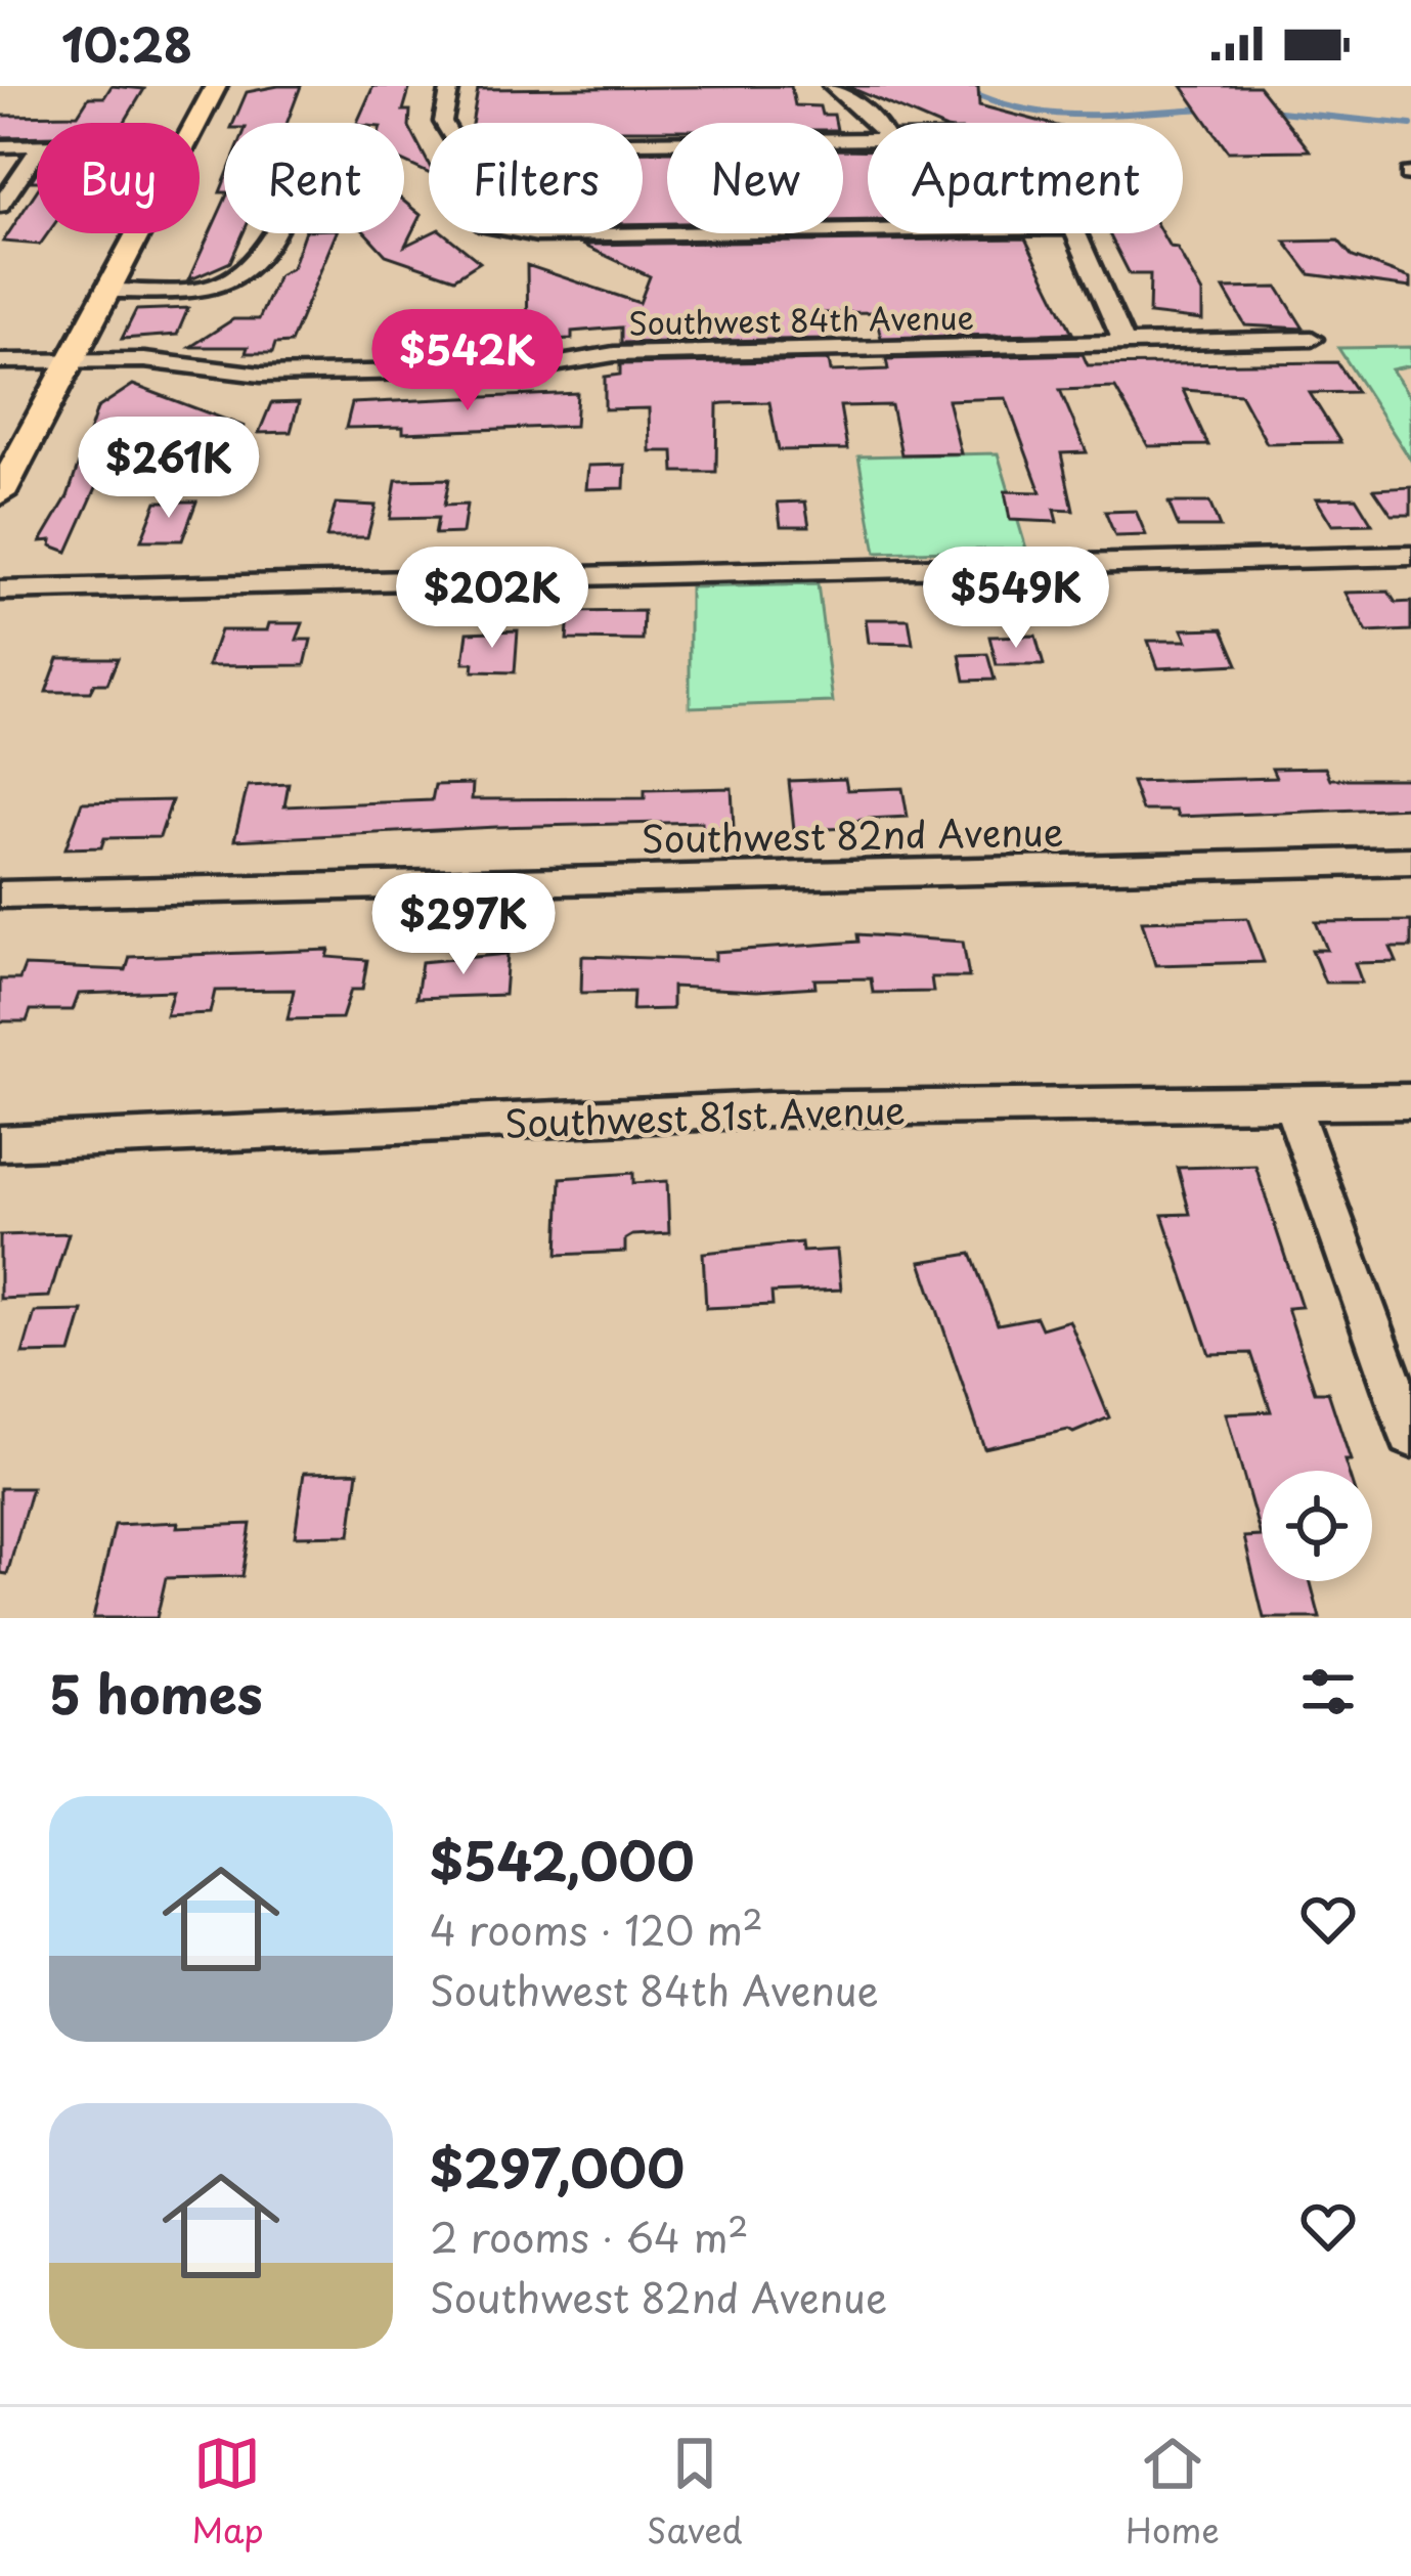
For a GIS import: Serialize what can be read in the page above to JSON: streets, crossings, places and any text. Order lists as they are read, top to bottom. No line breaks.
{"streets":{"street":["Southwest 84th Avenue","Southwest 82nd Avenue","Southwest 81st Avenue"]},"page":{"status":"10:28","chip":["Buy","Rent","Filters","New","Apartment"],"price":["$542K","$261K","$202K","$549K","$297K"],"heading":"5 homes","list":[{"name":"$542,000","note":"4 rooms · 120 m² · Southwest 84th Avenue"},{"name":"$297,000","note":"2 rooms · 64 m² · Southwest 82nd Avenue"}],"tabs":["Map","Saved","Home"]}}
